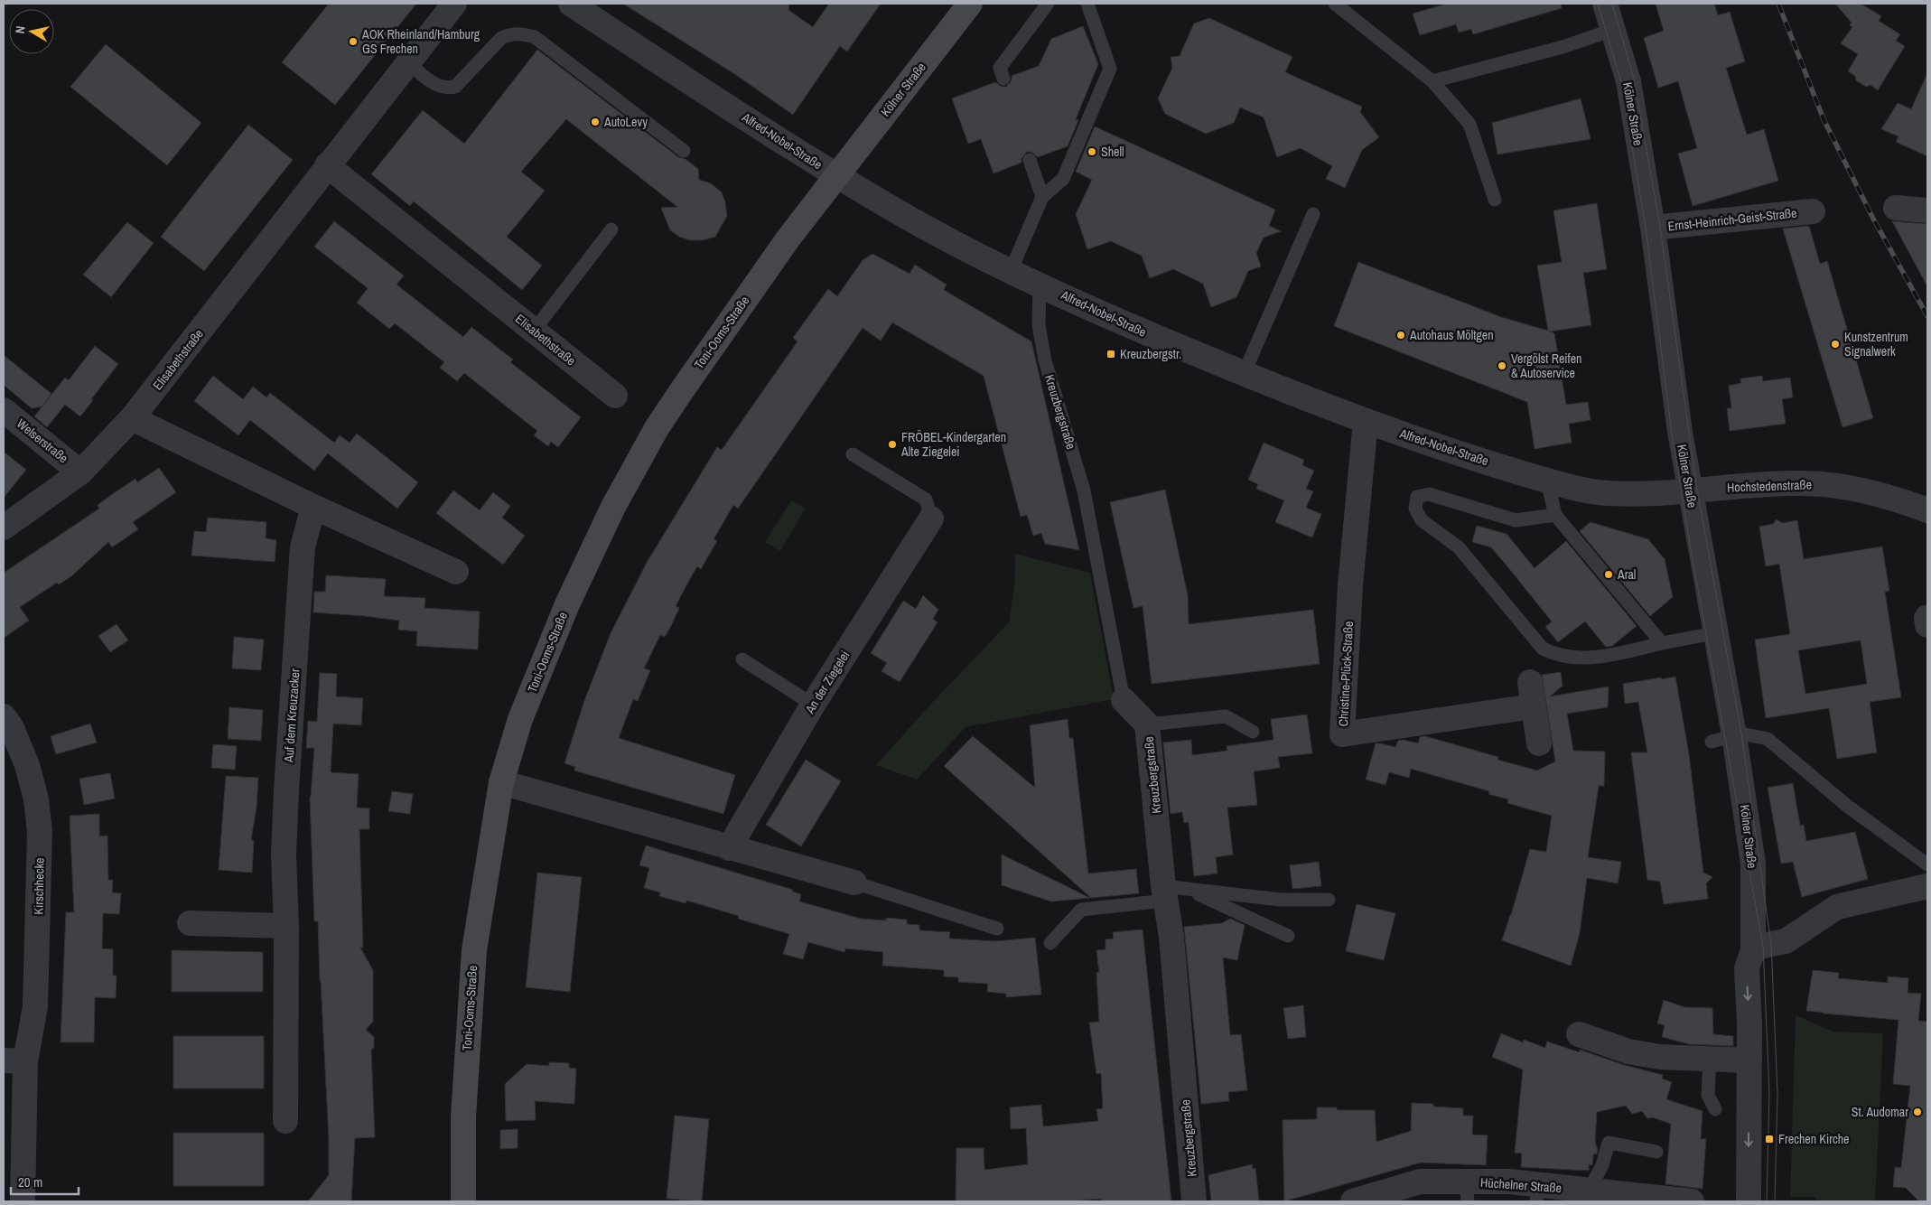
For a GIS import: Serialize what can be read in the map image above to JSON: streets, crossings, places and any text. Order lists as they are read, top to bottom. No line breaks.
{"streets":{"main road":["Kölner Straße","Toni-Ooms-Straße"],"street":["Alfred-Nobel-Straße","Ernst-Heinrich-Geist-Straße","Elisabethstraße","Kreuzbergstraße","Welserstraße","Hochstedenstraße","Christine-Plück-Straße","An der Ziegelei","Auf dem Kreuzacker","Kirschhecke","Hüchelner Straße"]},"crossings":[["Kölner Straße","Alfred-Nobel-Straße"],["Kölner Straße","Ernst-Heinrich-Geist-Straße"],["Kölner Straße","Toni-Ooms-Straße"],["Kölner Straße","Hochstedenstraße"],["Alfred-Nobel-Straße","Toni-Ooms-Straße"],["Alfred-Nobel-Straße","Kreuzbergstraße"],["Alfred-Nobel-Straße","Hochstedenstraße"],["Alfred-Nobel-Straße","Christine-Plück-Straße"],["Elisabethstraße","Welserstraße"]],"places":{"other":["AOK Rheinland/Hamburg GS Frechen","AutoLevy","Shell","Autohaus Möltgen","Kunstzentrum Signalwerk","Vergölst Reifen & Autoservice","FRÖBEL-Kindergarten Alte Ziegelei","Aral","St. Audomar"],"transit":["Kreuzbergstr.","Frechen Kirche"]},"scale_bar":"20 m","north":"left"}
